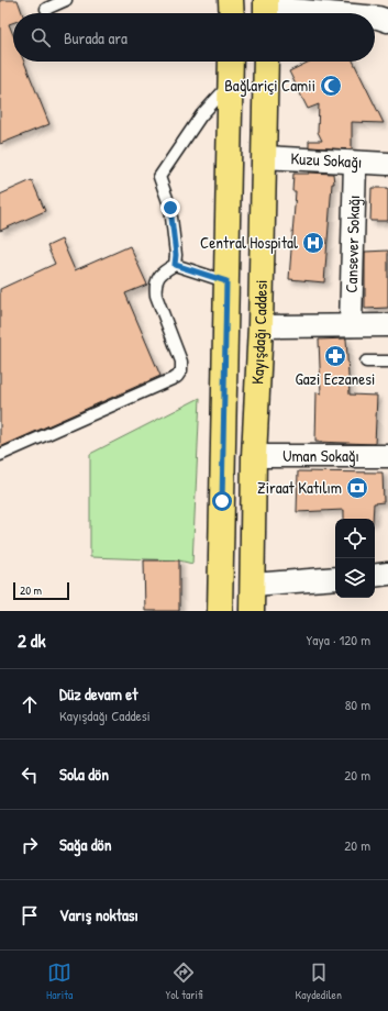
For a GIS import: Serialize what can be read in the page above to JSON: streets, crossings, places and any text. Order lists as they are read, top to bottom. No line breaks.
{"streets":{"main road":["Kayışdağı Caddesi"],"street":["Kuzu Sokağı","Cansever Sokağı","Uman Sokağı"]},"crossings":[["Kuzu Sokağı","Cansever Sokağı"],["Kuzu Sokağı","Kayışdağı Caddesi"],["Kayışdağı Caddesi","Uman Sokağı"]],"places":{"mosque":["Bağlariçi Camii"],"hospital":["Central Hospital"],"pharmacy":["Gazi Eczanesi"],"bank":["Ziraat Katılım"]},"scale_bar":"20 m","page":{"search":"Burada ara","scale":"20 m","heading":["2 dk","Yaya · 120 m"],"list":[["Düz devam et","Kayışdağı Caddesi","80 m"],["Sola dön","20 m"],["Sağa dön","20 m"],"Varış noktası"],"nav":["Harita","Yol tarifi","Kaydedilen"]}}
